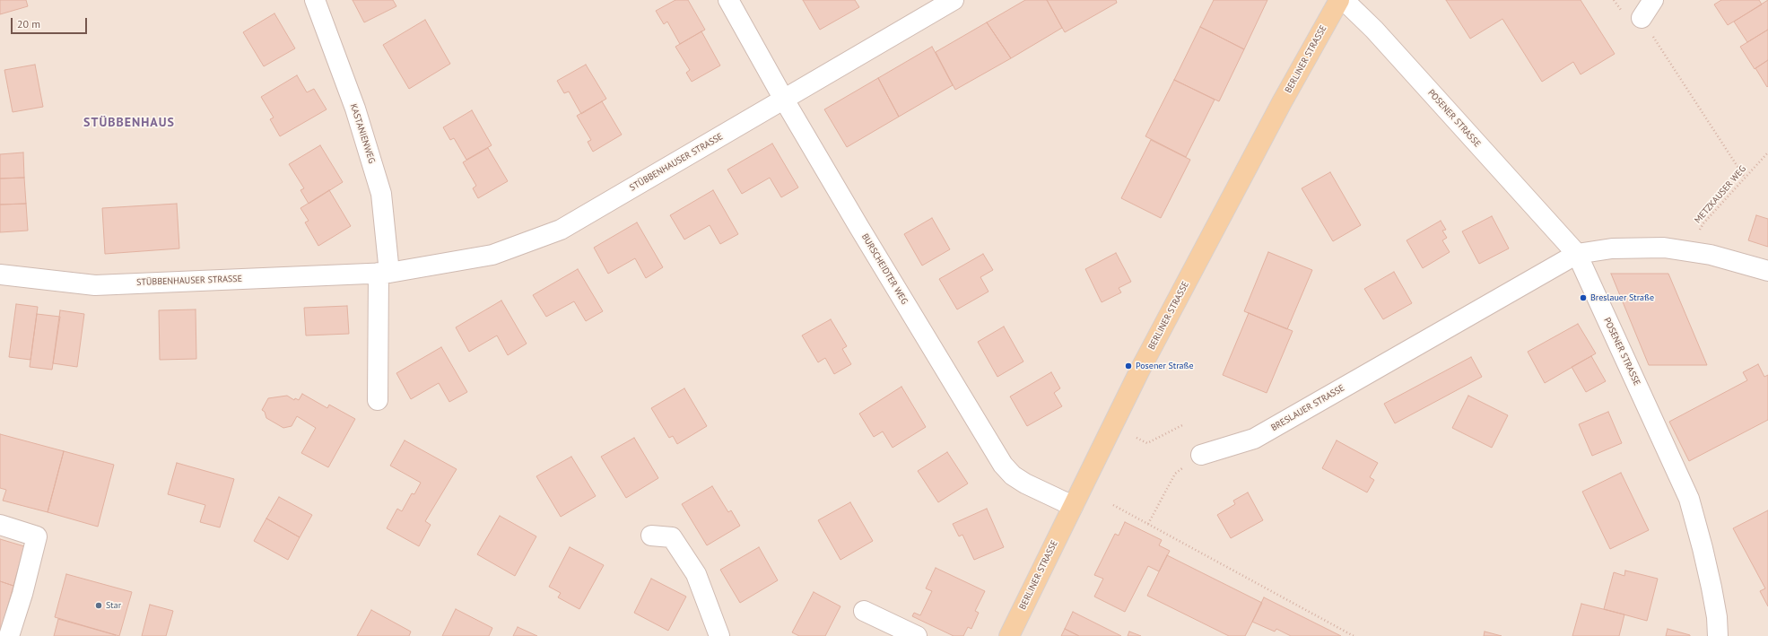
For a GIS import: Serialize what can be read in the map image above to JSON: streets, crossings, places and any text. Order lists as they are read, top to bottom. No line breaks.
{"streets":{"main road":["BERLINER STRASSE"],"street":["POSENER STRASSE","KASTANIENWEG","STÜBBENHAUSER STRASSE","BURSCHEIDTER WEG","BRESLAUER STRASSE"],"path":["METZKAUSER WEG"]},"crossings":[["BERLINER STRASSE","BURSCHEIDTER WEG"],["POSENER STRASSE","BRESLAUER STRASSE"],["KASTANIENWEG","STÜBBENHAUSER STRASSE"],["STÜBBENHAUSER STRASSE","BURSCHEIDTER WEG"],["METZKAUSER WEG","BRESLAUER STRASSE"]],"districts":["STÜBBENHAUS"],"places":["Breslauer Straße","Posener Straße","Star"],"scale_bar":"20 m"}
